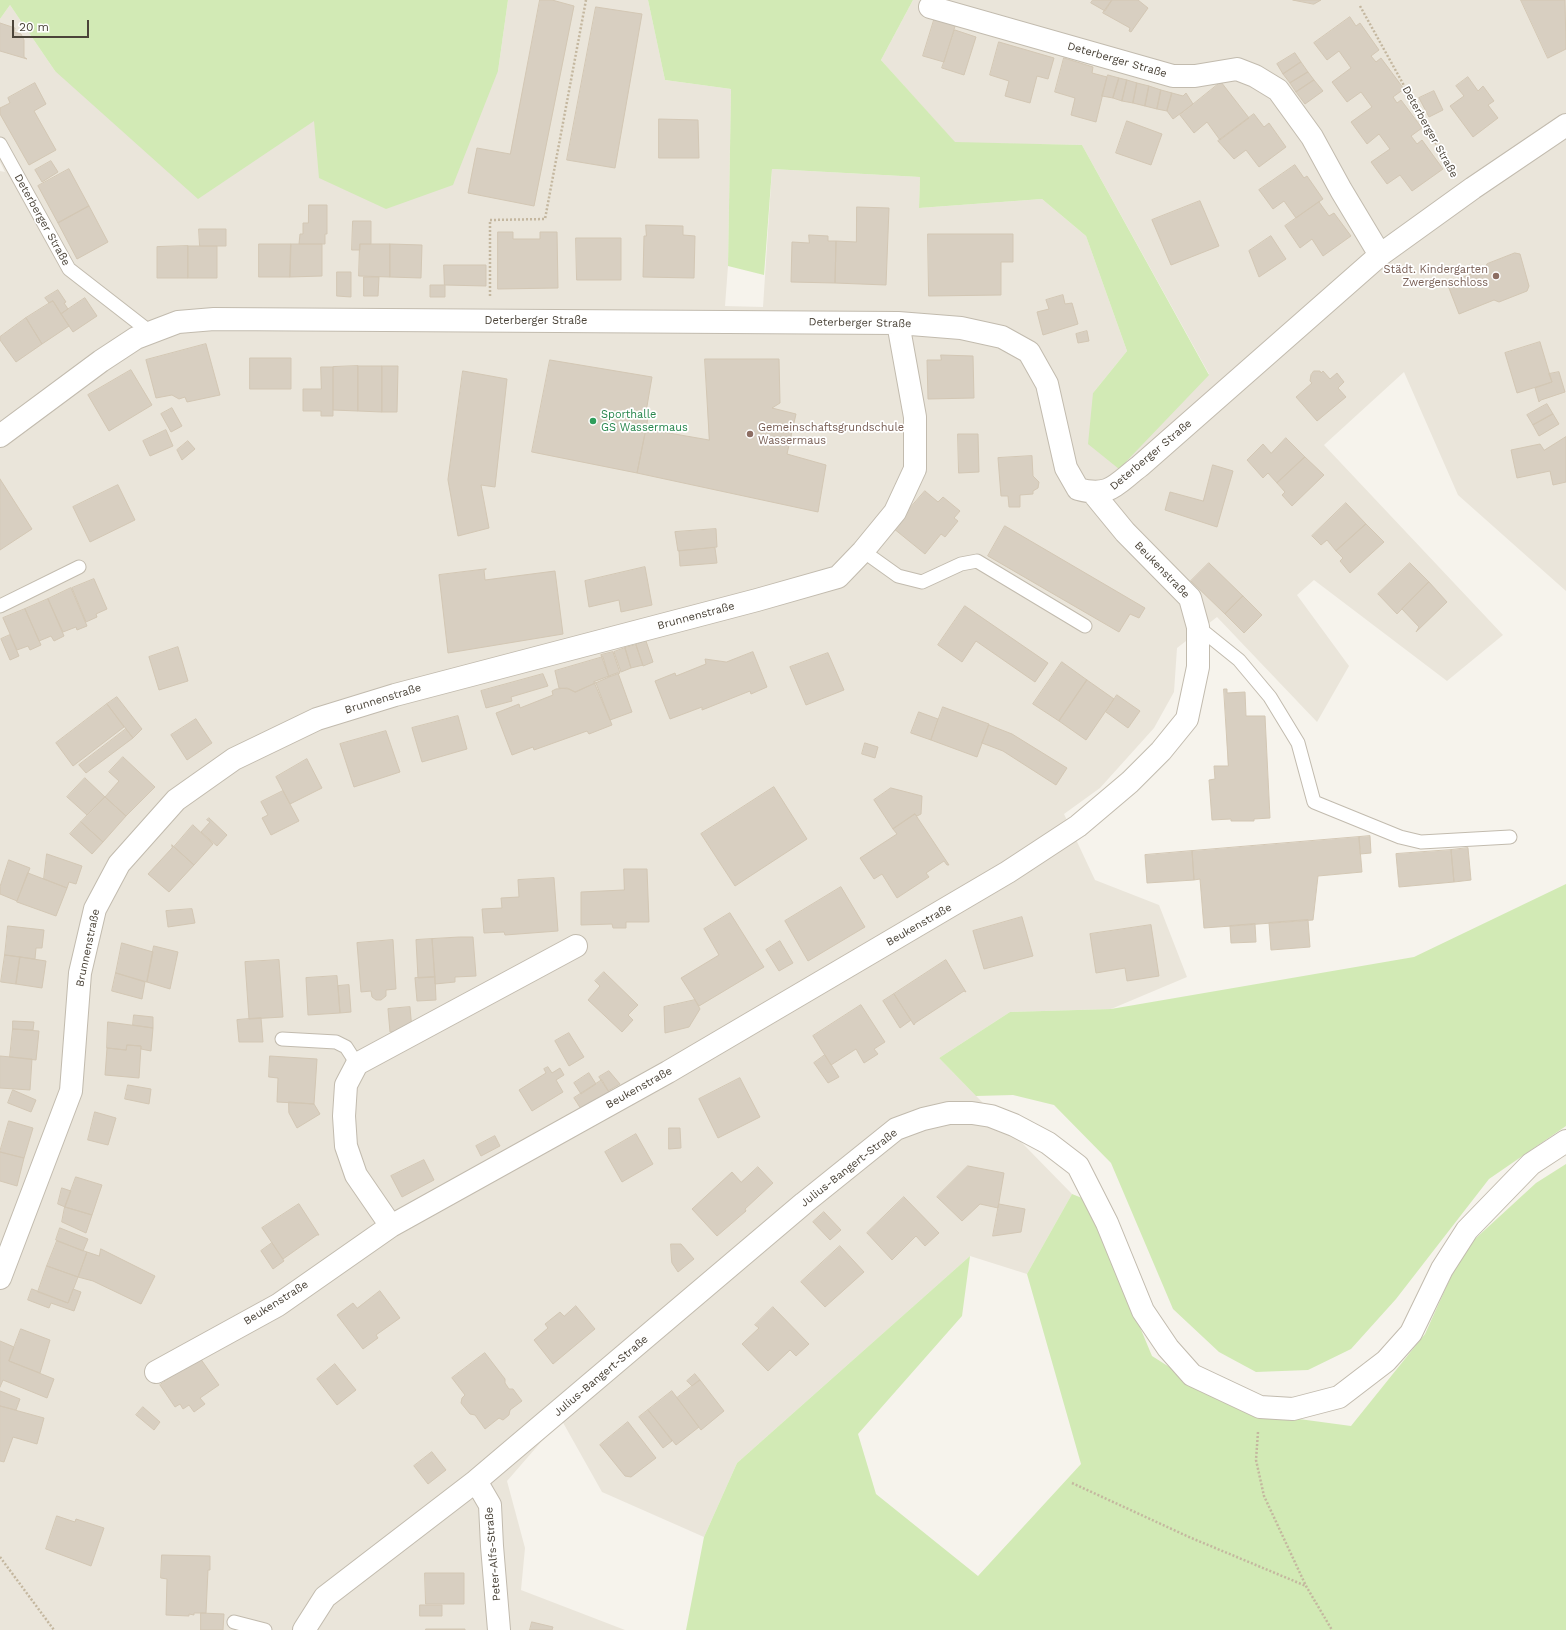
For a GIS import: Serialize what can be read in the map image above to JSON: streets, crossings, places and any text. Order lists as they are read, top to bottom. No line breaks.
{"streets":{"street":["Deterberger Straße","Beukenstraße","Brunnenstraße","Julius-Bangert-Straße","Peter-Alfs-Straße"]},"crossings":[["Deterberger Straße","Beukenstraße"],["Deterberger Straße","Brunnenstraße"],["Julius-Bangert-Straße","Peter-Alfs-Straße"]],"places":["Städt. Kindergarten Zwergenschloss","Sporthalle GS Wassermaus","Gemeinschaftsgrundschule Wassermaus"],"scale_bar":"20 m"}
